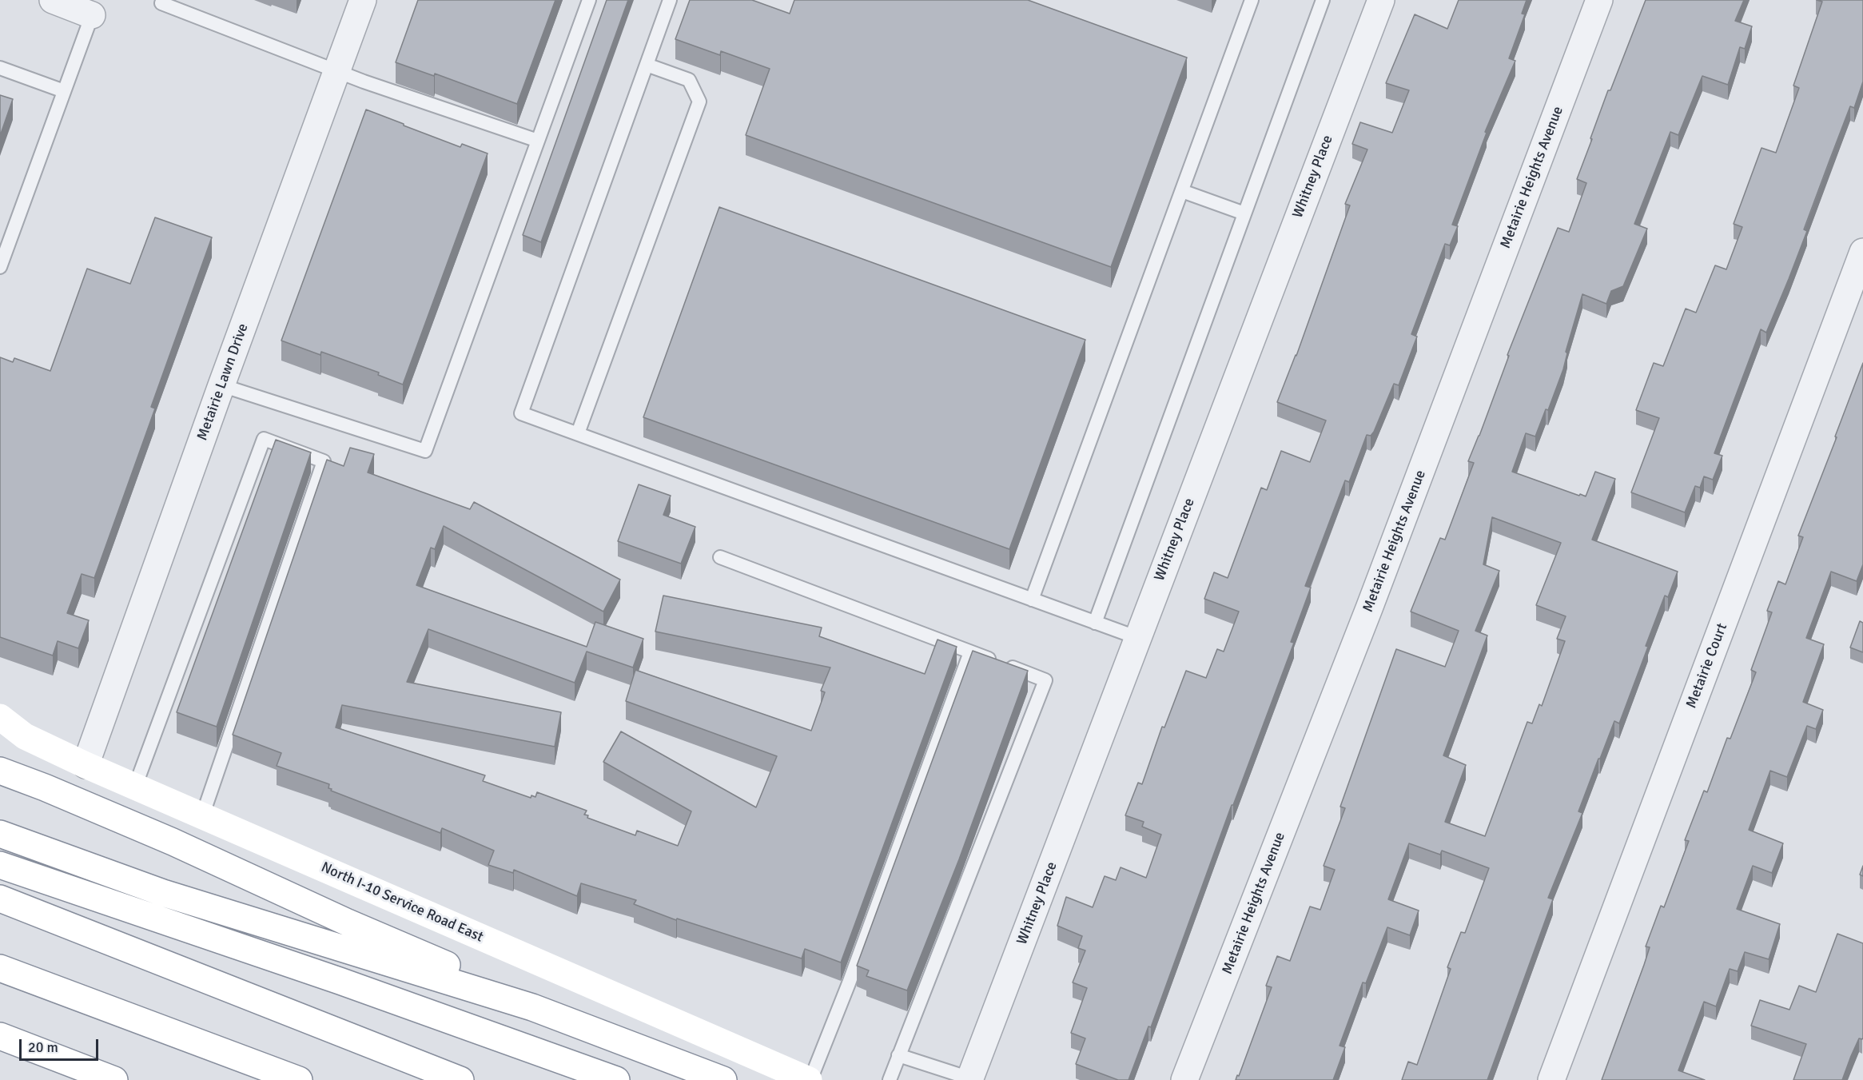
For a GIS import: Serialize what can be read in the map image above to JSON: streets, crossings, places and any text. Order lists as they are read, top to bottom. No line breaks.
{"streets":{"main road":["North I-10 Service Road East"],"street":["Whitney Place","Metairie Heights Avenue","Metairie Lawn Drive","Metairie Court"]},"crossings":[["Metairie Lawn Drive","North I-10 Service Road East"]],"scale_bar":"20 m"}
